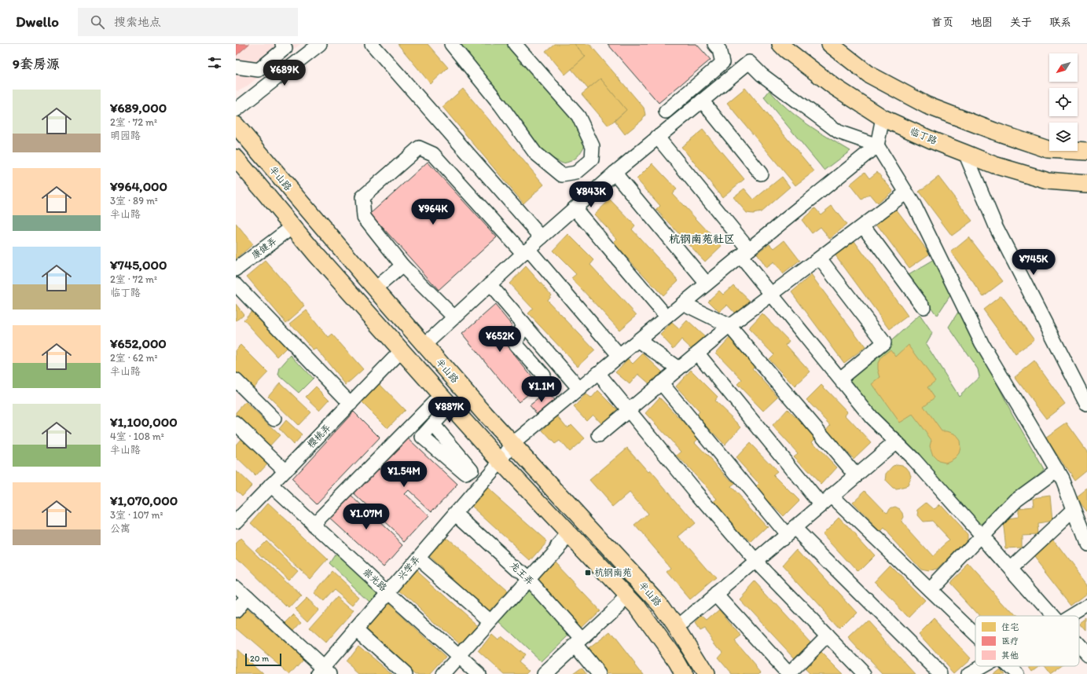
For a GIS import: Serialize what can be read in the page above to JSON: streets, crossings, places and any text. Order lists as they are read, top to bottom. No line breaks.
{"streets":{"main road":["临丁路","半山路"],"street":["康健弄","樱桃弄","兴学弄","龙王弄","崇光路"]},"crossings":[["半山路","康健弄"],["半山路","樱桃弄"],["半山路","兴学弄"],["樱桃弄","崇光路"],["兴学弄","龙王弄"],["兴学弄","崇光路"]],"districts":["杭钢南苑社区"],"places":{"transit":["杭钢南苑"]},"legend":["住宅","医疗","其他"],"scale_bar":"20 m","north":"bottom left","page":{"header":"Dwello","search":"搜索地点","nav":["首页","地图","关于","联系"],"heading":"9套房源","price":["¥689K","¥843K","¥964K","¥745K","¥652K","¥1.1M","¥887K","¥1.54M","¥1.07M"],"list":[{"name":"¥689,000","note":"2室 · 72 m² · 明园路"},{"name":"¥964,000","note":"3室 · 89 m² · 半山路"},{"name":"¥745,000","note":"2室 · 72 m² · 临丁路"},{"name":"¥652,000","note":"2室 · 62 m² · 半山路"},{"name":"¥1,100,000","note":"4室 · 108 m² · 半山路"},{"name":"¥1,070,000","note":"3室 · 107 m² · 公寓"}],"scale":"20 m"}}
